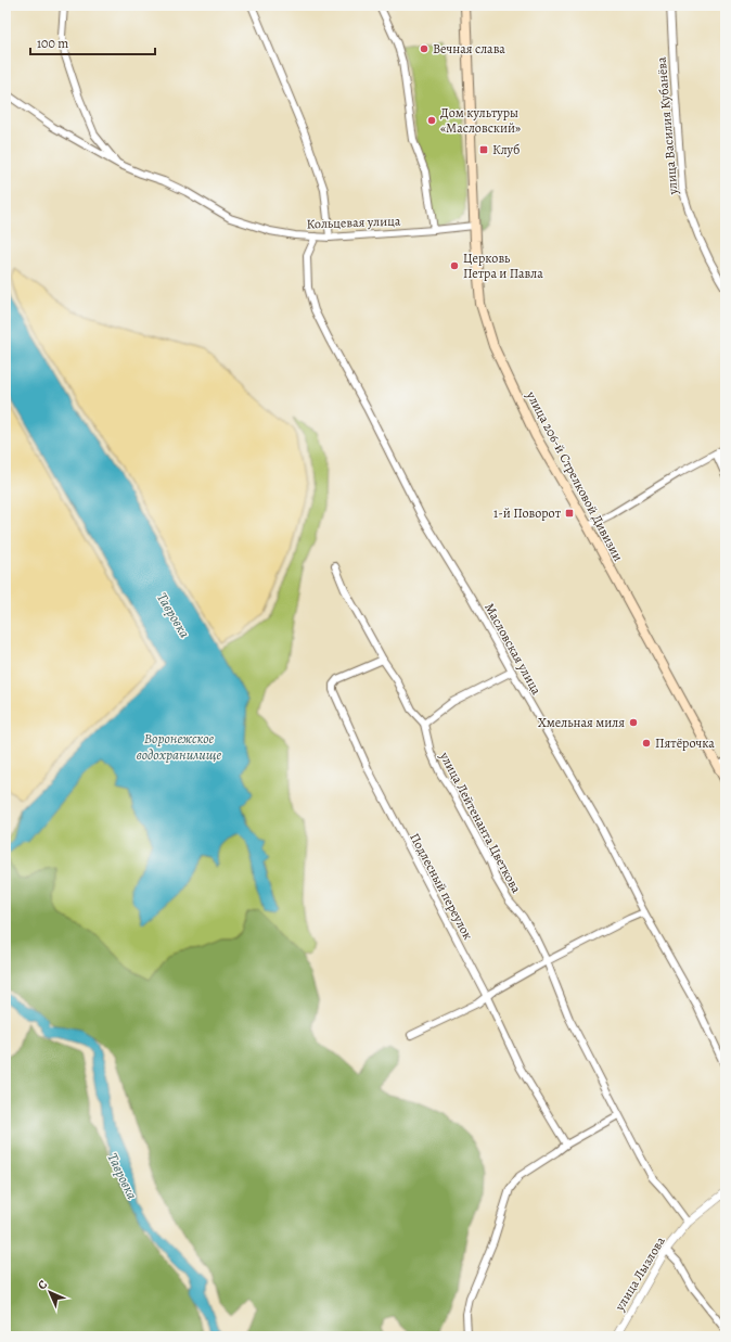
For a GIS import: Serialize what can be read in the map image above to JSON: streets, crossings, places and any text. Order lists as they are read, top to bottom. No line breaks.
{"streets":{"main road":["улица 206-й Стрелковой Дивизии"],"street":["улица Василия Кубанёва","Кольцевая улица","Масловская улица","улица Лейтенанта Цветкова","Подлесный переулок","улица Лызлова"]},"crossings":[["Кольцевая улица","улица 206-й Стрелковой Дивизии"],["Кольцевая улица","Масловская улица"],["улица Лейтенанта Цветкова","Подлесный переулок"],["улица Лейтенанта Цветкова","улица Лызлова"]],"water":["Тавровка","Воронежское водохранилище"],"places":{"other":["Вечная слава","Дом культуры «Масловский»","Церковь Петра и Павла","Хмельная миля","Пятёрочка"],"transit":["Клуб","1-й Поворот"]},"scale_bar":"100 m","north":"top left"}
